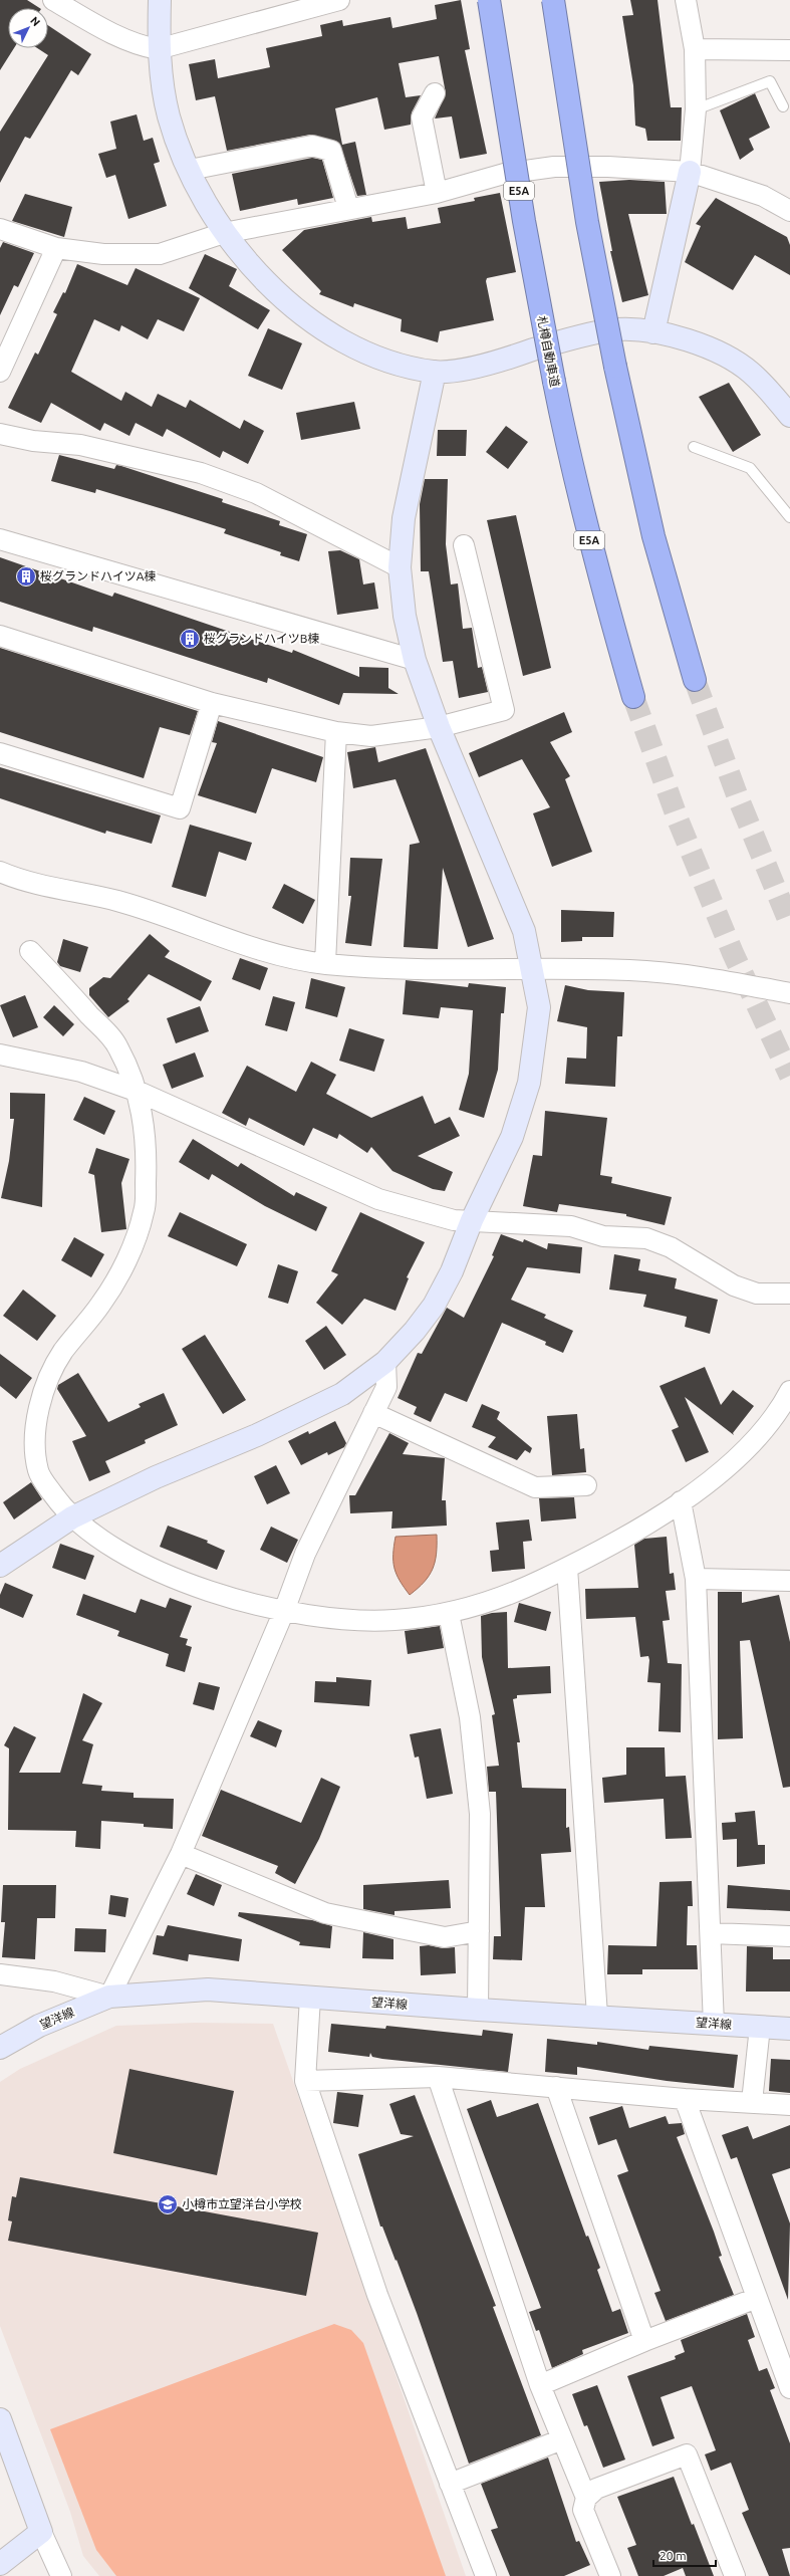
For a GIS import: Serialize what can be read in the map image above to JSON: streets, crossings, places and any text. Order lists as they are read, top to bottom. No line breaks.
{"streets":{"highway":["E5A","札樽自動車道"],"street":["望洋線"]},"places":{"building":["桜グランドハイツA棟","桜グランドハイツB棟"],"school or university":["小樽市立望洋台小学校"]},"scale_bar":"20 m","north":"top right"}
